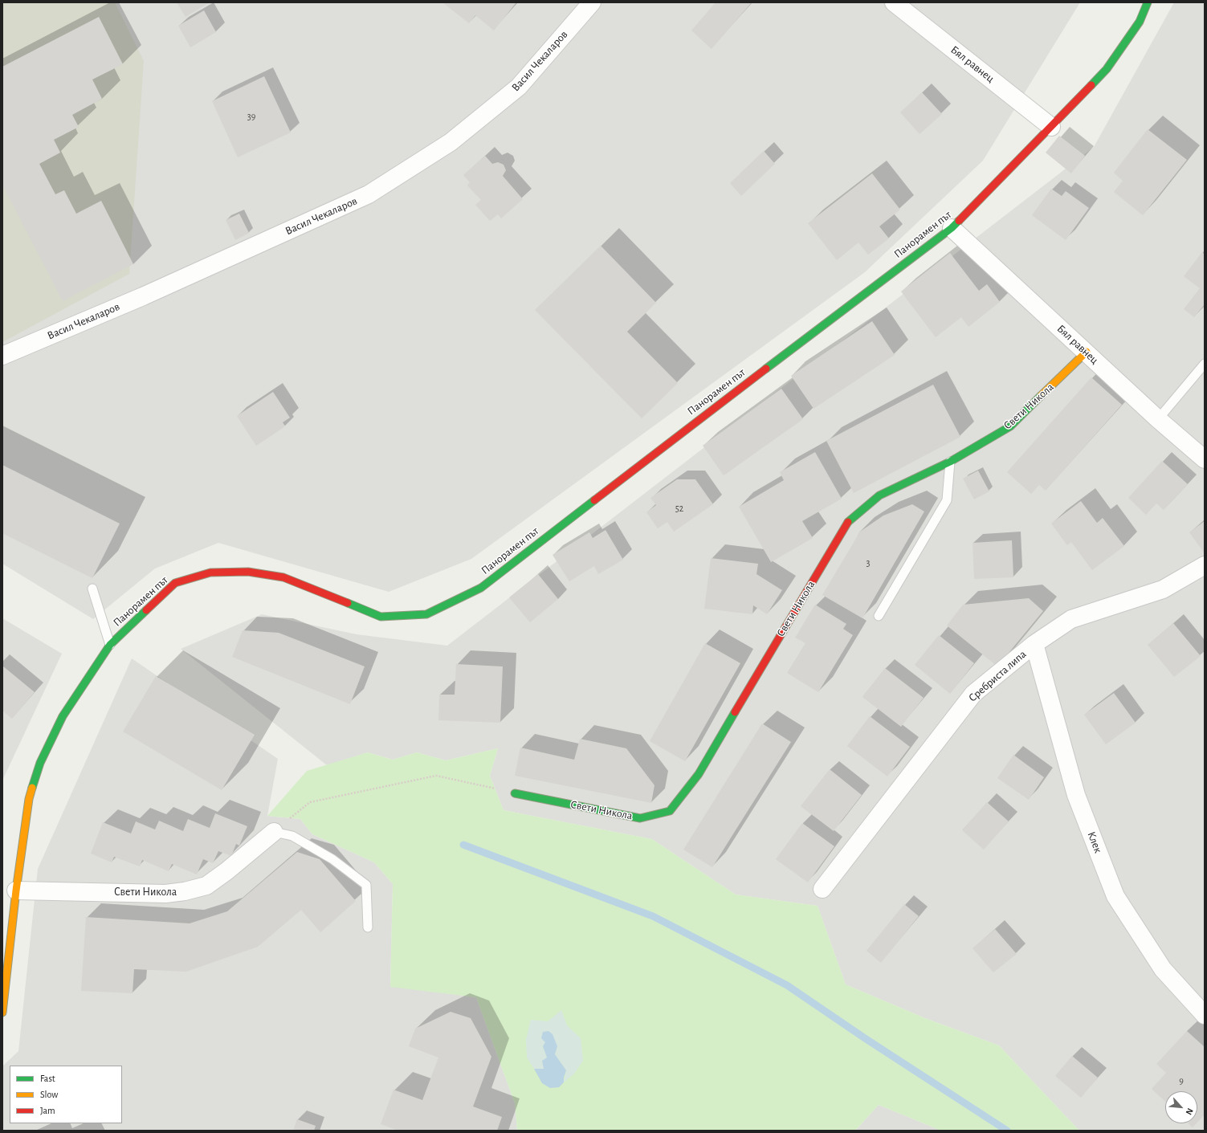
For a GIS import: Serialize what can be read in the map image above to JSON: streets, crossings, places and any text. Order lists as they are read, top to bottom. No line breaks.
{"streets":{"main road":["Панорамен път","Свети Никола"],"street":["Васил Чекаларов","Бял равнец","Сребриста липа","Клек"]},"crossings":[["Бял равнец","Панорамен път"],["Бял равнец","Свети Никола"],["Панорамен път","Свети Никола"],["Сребриста липа","Клек"]],"house_numbers":["39","52","3","9"],"legend":["Fast","Slow","Jam"],"north":"bottom right"}
